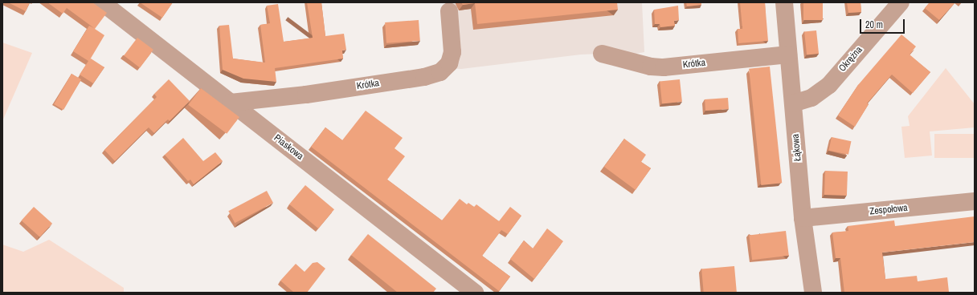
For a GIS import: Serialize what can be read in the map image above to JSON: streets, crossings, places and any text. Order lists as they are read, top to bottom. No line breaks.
{"streets":{"street":["Okrężna","Krótka","Piaskowa","Łąkowa","Zespołowa"]},"crossings":[["Okrężna","Łąkowa"],["Krótka","Piaskowa"],["Krótka","Łąkowa"],["Łąkowa","Zespołowa"]],"scale_bar":"20 m"}
